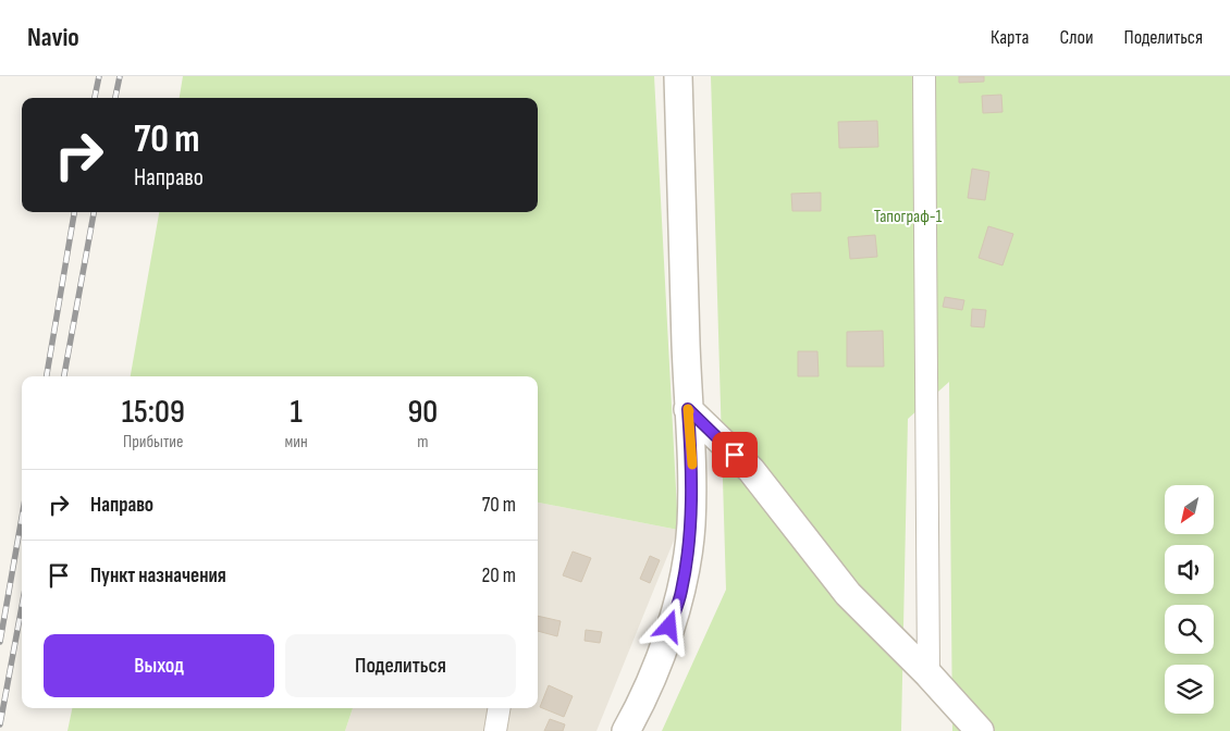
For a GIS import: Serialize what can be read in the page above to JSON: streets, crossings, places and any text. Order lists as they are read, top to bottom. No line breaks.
{"parks":["Тапограф-1"],"north":"bottom left","page":{"header":"Navio","nav":["Карта","Слои","Поделиться"],"turn":["70 m","Направо"],"eta":["15:09","Прибытие","1","мин","90","m"],"list":[{"name":"Направо","value":"70 m"},{"name":"Пункт назначения","value":"20 m"}],"buttons":["Выход","Поделиться"]}}
